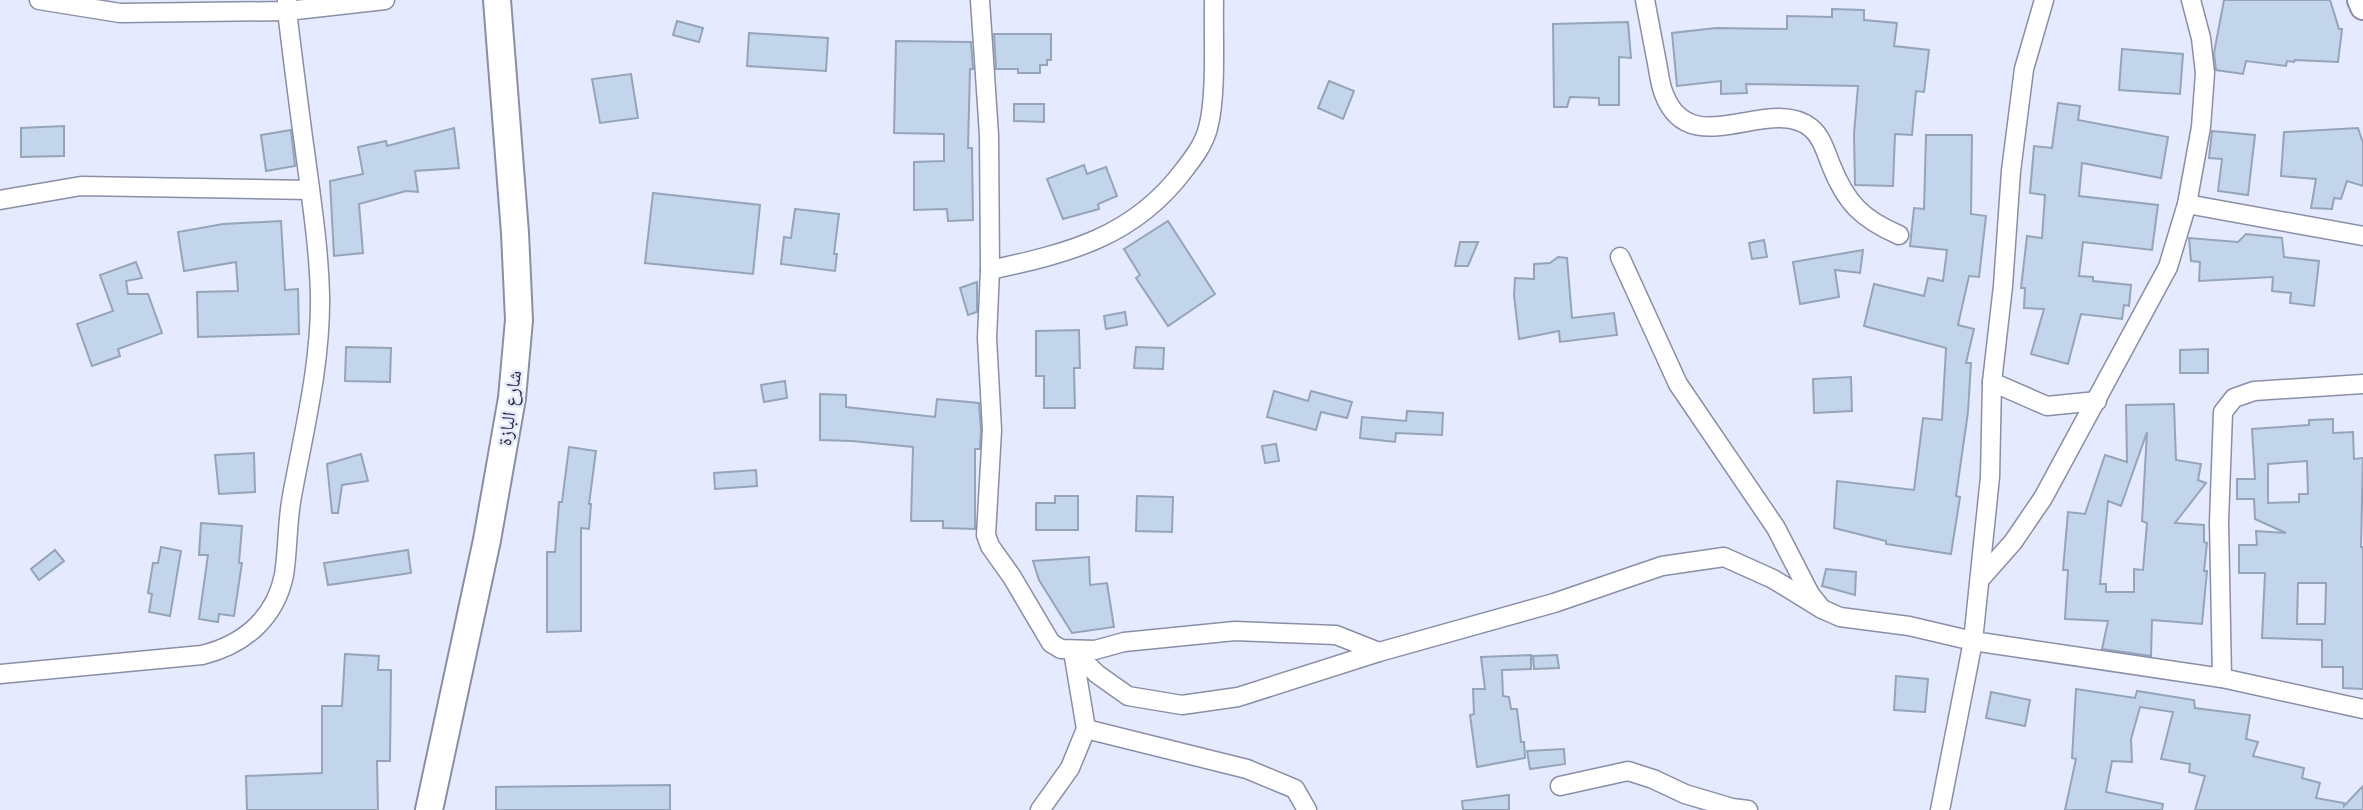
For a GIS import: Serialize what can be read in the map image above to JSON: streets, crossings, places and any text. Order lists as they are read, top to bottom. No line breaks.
{"streets":{"main road":["شارع البازة"]}}
